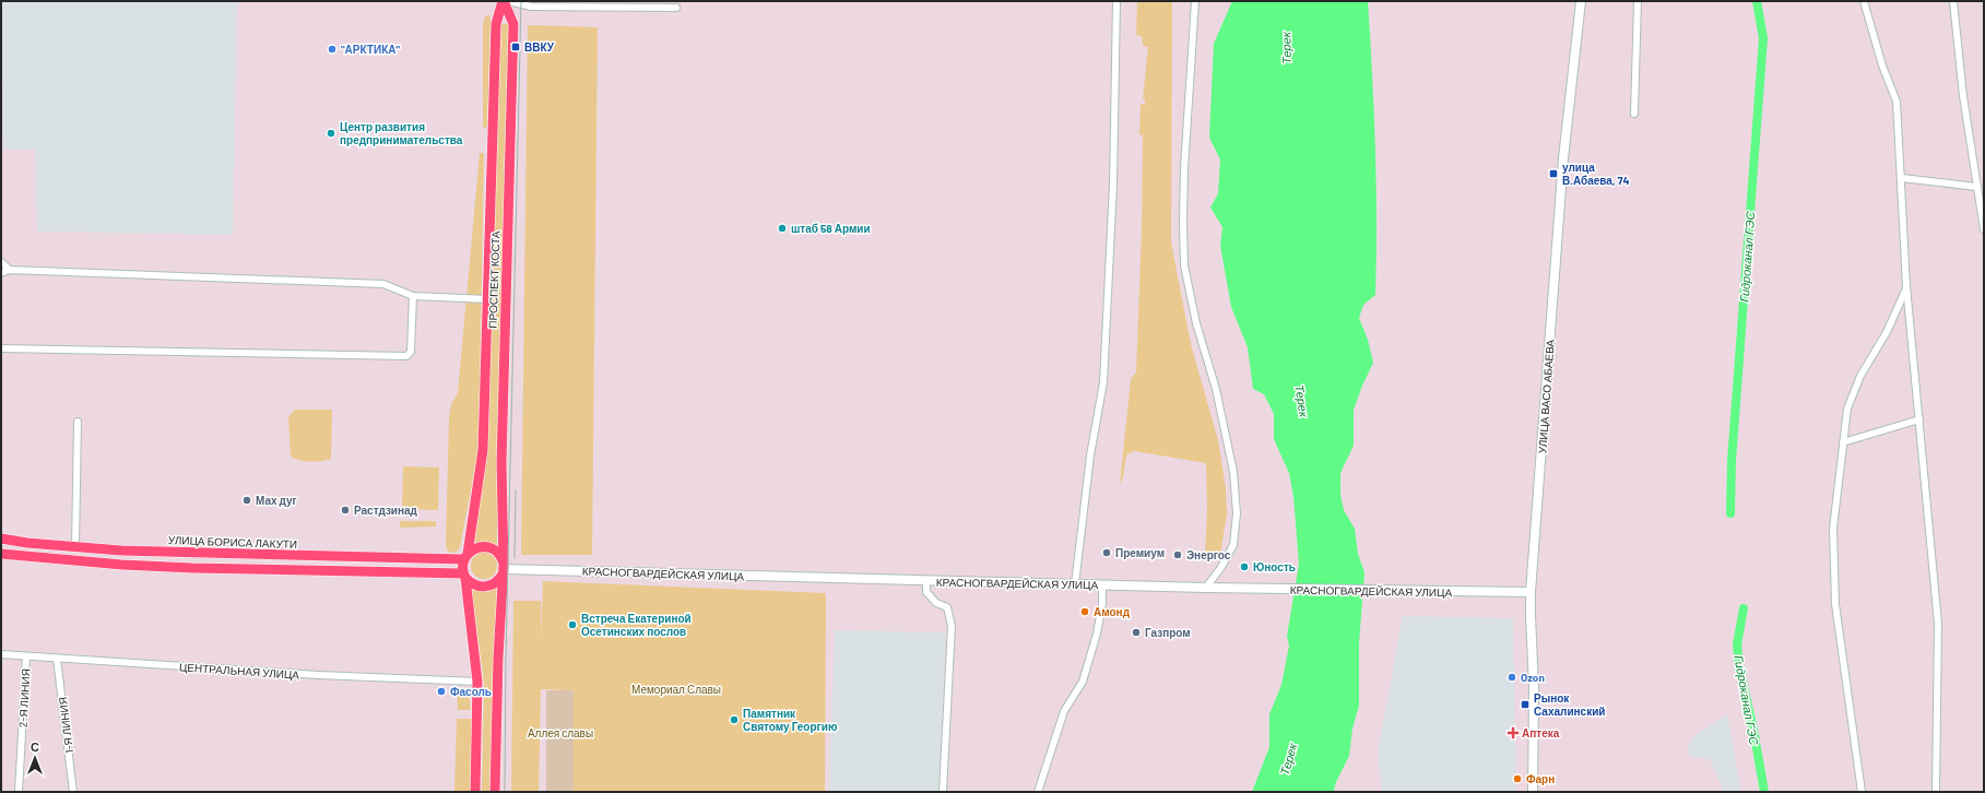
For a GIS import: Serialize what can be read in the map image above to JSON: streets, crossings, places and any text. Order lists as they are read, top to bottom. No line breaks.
{"streets":{"main road":["ПРОСПЕКТ КОСТА","УЛИЦА ВАСО АБАЕВА","УЛИЦА БОРИСА ЛАКУТИ","КРАСНОГВАРДЕЙСКАЯ УЛИЦА"],"street":["ЦЕНТРАЛЬНАЯ УЛИЦА","2-Я ЛИНИЯ","1-Я ЛИНИЯ"]},"crossings":[["ПРОСПЕКТ КОСТА","УЛИЦА БОРИСА ЛАКУТИ"],["ПРОСПЕКТ КОСТА","КРАСНОГВАРДЕЙСКАЯ УЛИЦА"],["ПРОСПЕКТ КОСТА","ЦЕНТРАЛЬНАЯ УЛИЦА"],["УЛИЦА ВАСО АБАЕВА","КРАСНОГВАРДЕЙСКАЯ УЛИЦА"],["УЛИЦА БОРИСА ЛАКУТИ","КРАСНОГВАРДЕЙСКАЯ УЛИЦА"],["ЦЕНТРАЛЬНАЯ УЛИЦА","2-Я ЛИНИЯ"],["ЦЕНТРАЛЬНАЯ УЛИЦА","1-Я ЛИНИЯ"]],"water":["Терек","Гидроканал ГЭС"],"parks":["Мемориал Славы","Аллея славы"],"places":{"transit":["ВВКУ","улица В.Абаева, 74","Рынок Сахалинский"],"other":["\"АРКТИКА\"","Центр развития предпринимательства","штаб 58 Армии","Мах дуг","Растдзинад","Премиум","Энергос","Юность","Амонд","Встреча Екатериной Осетинских послов","Газпром","Ozon","Фасоль","Памятник Святому Георгию","Фарн"],"health":["Аптека"]},"north":"top"}
